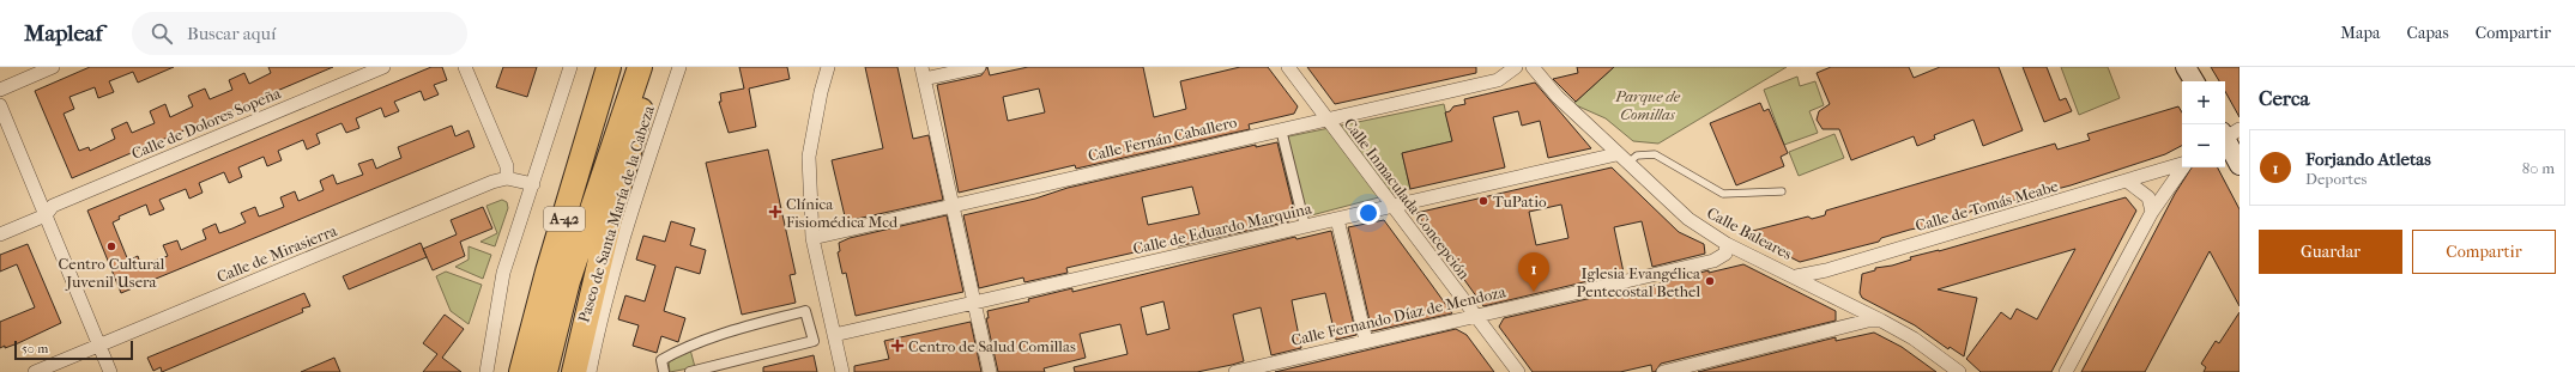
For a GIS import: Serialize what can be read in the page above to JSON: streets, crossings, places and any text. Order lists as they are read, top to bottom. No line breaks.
{"streets":{"highway":["A-42"],"street":["Calle de Dolores Sopeña","Calle Fernán Caballero","Calle Inmaculada Concepción","Calle de Tomás Meabe","Paseo de Santa María de la Cabeza","Calle de Eduardo Marquina","Calle Baleares","Calle de Mirasierra","Calle Fernando Díaz de Mendoza"]},"crossings":[["Calle Fernán Caballero","Calle Inmaculada Concepción"],["Calle Inmaculada Concepción","Calle de Eduardo Marquina"],["Calle Inmaculada Concepción","Calle Fernando Díaz de Mendoza"],["Calle de Tomás Meabe","Calle Baleares"],["Calle de Eduardo Marquina","Calle Baleares"],["Calle Baleares","Calle Fernando Díaz de Mendoza"]],"parks":["Parque de Comillas"],"places":{"other":["TuPatio","Centro Cultural Juvenil Usera","Iglesia Evangélica Pentecostal Bethel"],"health":["Clínica Fisiomédica Mcd","Centro de Salud Comillas"]},"scale_bar":"50 m","page":{"header":"Mapleaf","search":"Buscar aquí","nav":["Mapa","Capas","Compartir"],"heading":"Cerca","map_buttons":["+","−"],"list":[{"mark":"1","name":"Forjando Atletas","note":"Deportes","value":"80 m"}],"buttons":["Guardar","Compartir"],"pins":"1","scale":"50 m"}}
